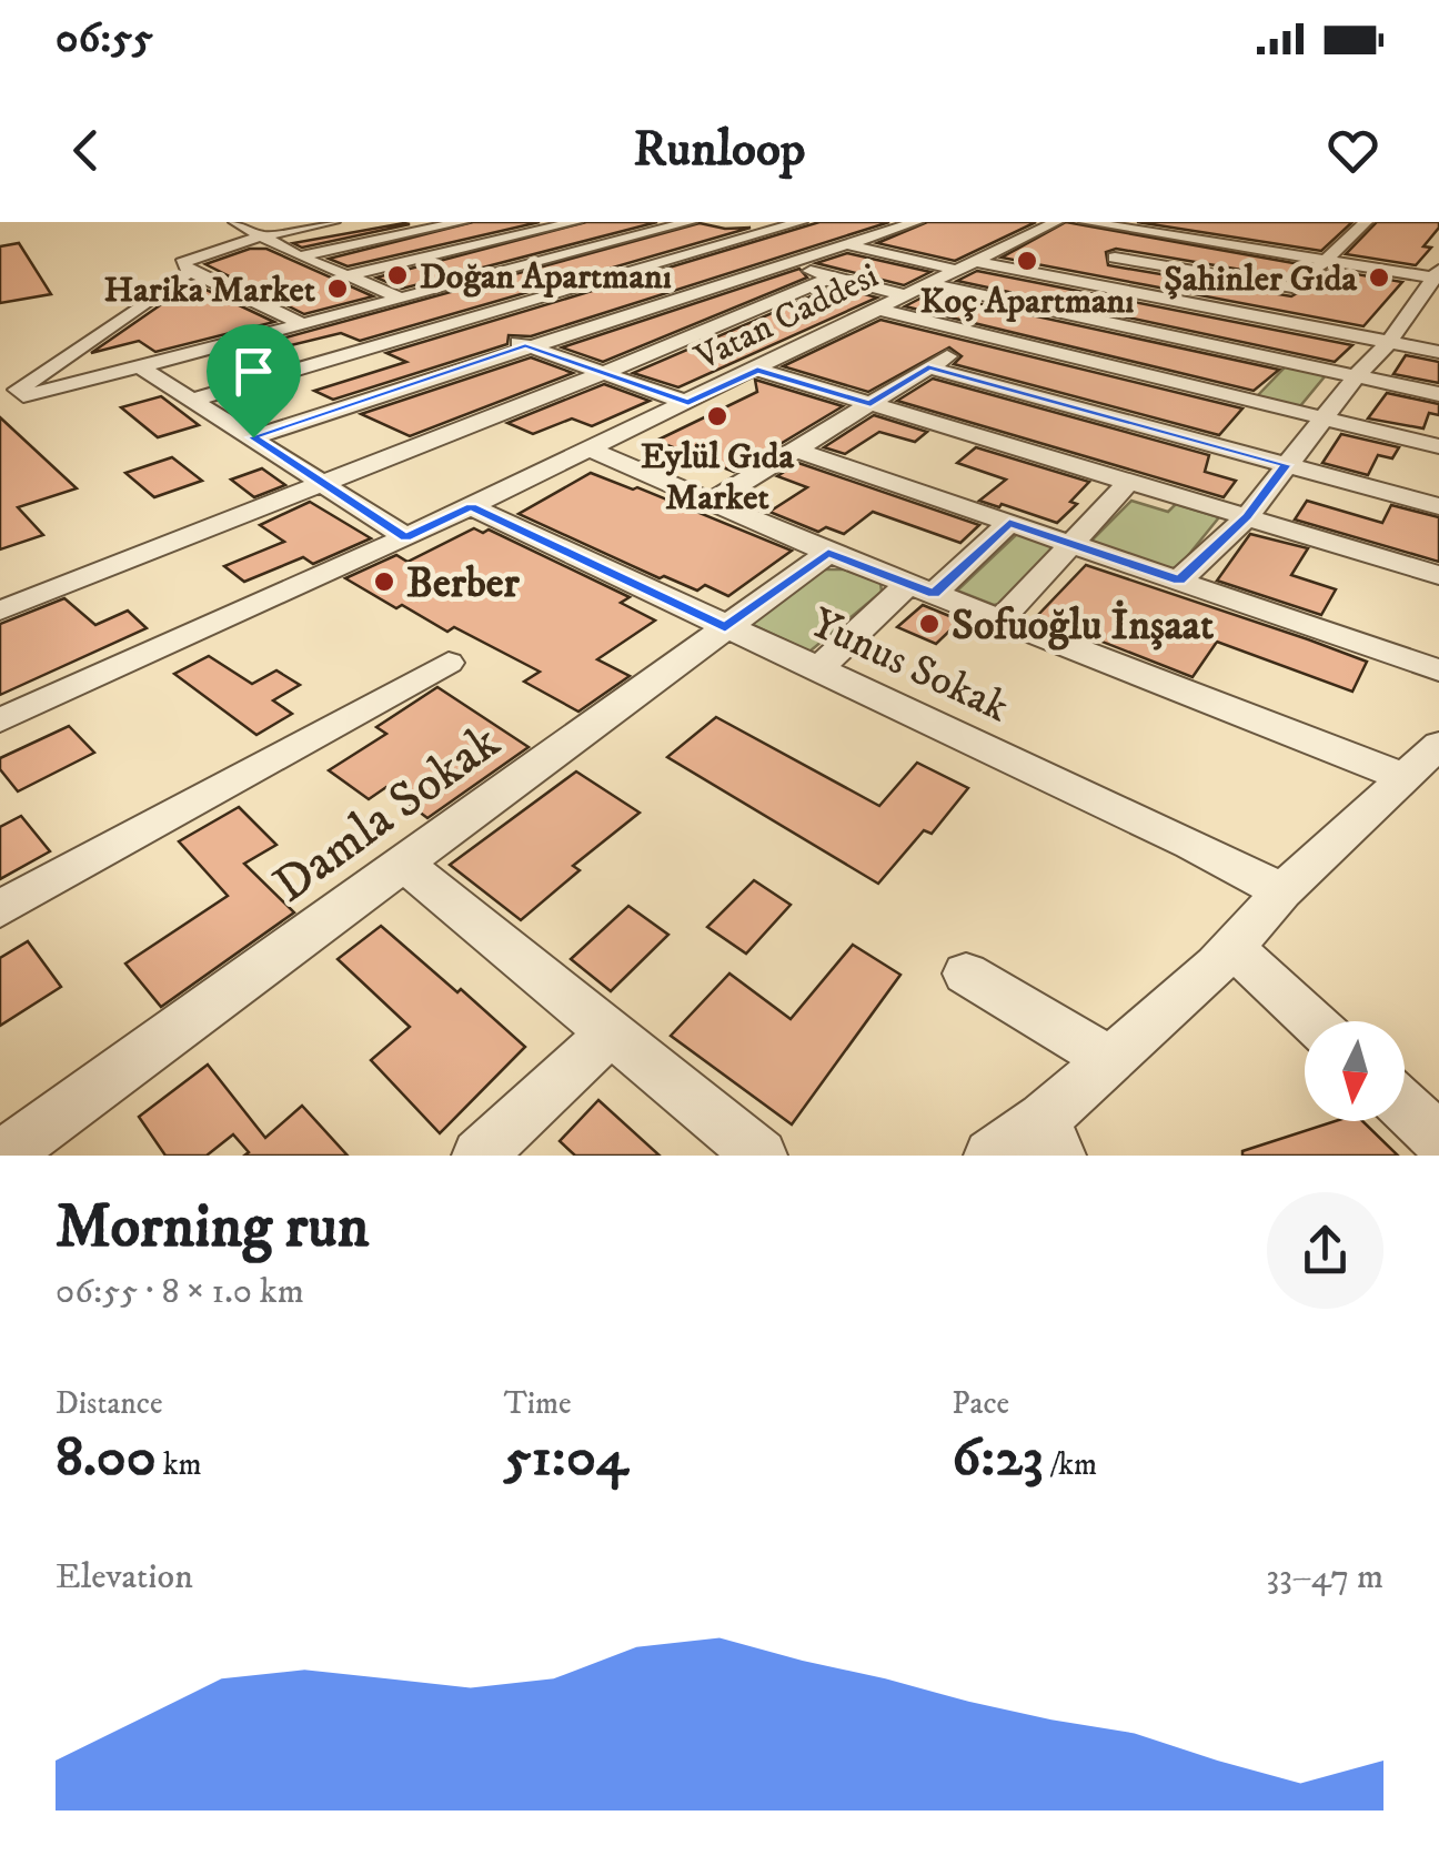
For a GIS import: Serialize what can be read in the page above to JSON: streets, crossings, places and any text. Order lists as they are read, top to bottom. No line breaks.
{"streets":{"street":["Vatan Caddesi","Yunus Sokak","Damla Sokak"]},"crossings":[["Vatan Caddesi","Yunus Sokak"],["Yunus Sokak","Damla Sokak"]],"places":["Koç Apartmanı","Doğan Apartmanı","Şahinler Gıda","Harika Market","Eylül Gıda Market","Berber","Sofuoğlu İnşaat"],"north":"bottom","page":{"status":"06:55","header":"Runloop","heading":["Morning run","06:55 · 8 × 1.0 km"],"stats":[["Distance","8.00 km"],["Time","51:04"],["Pace","6:23 /km"]],"chart":["Elevation","33–47 m"]}}
